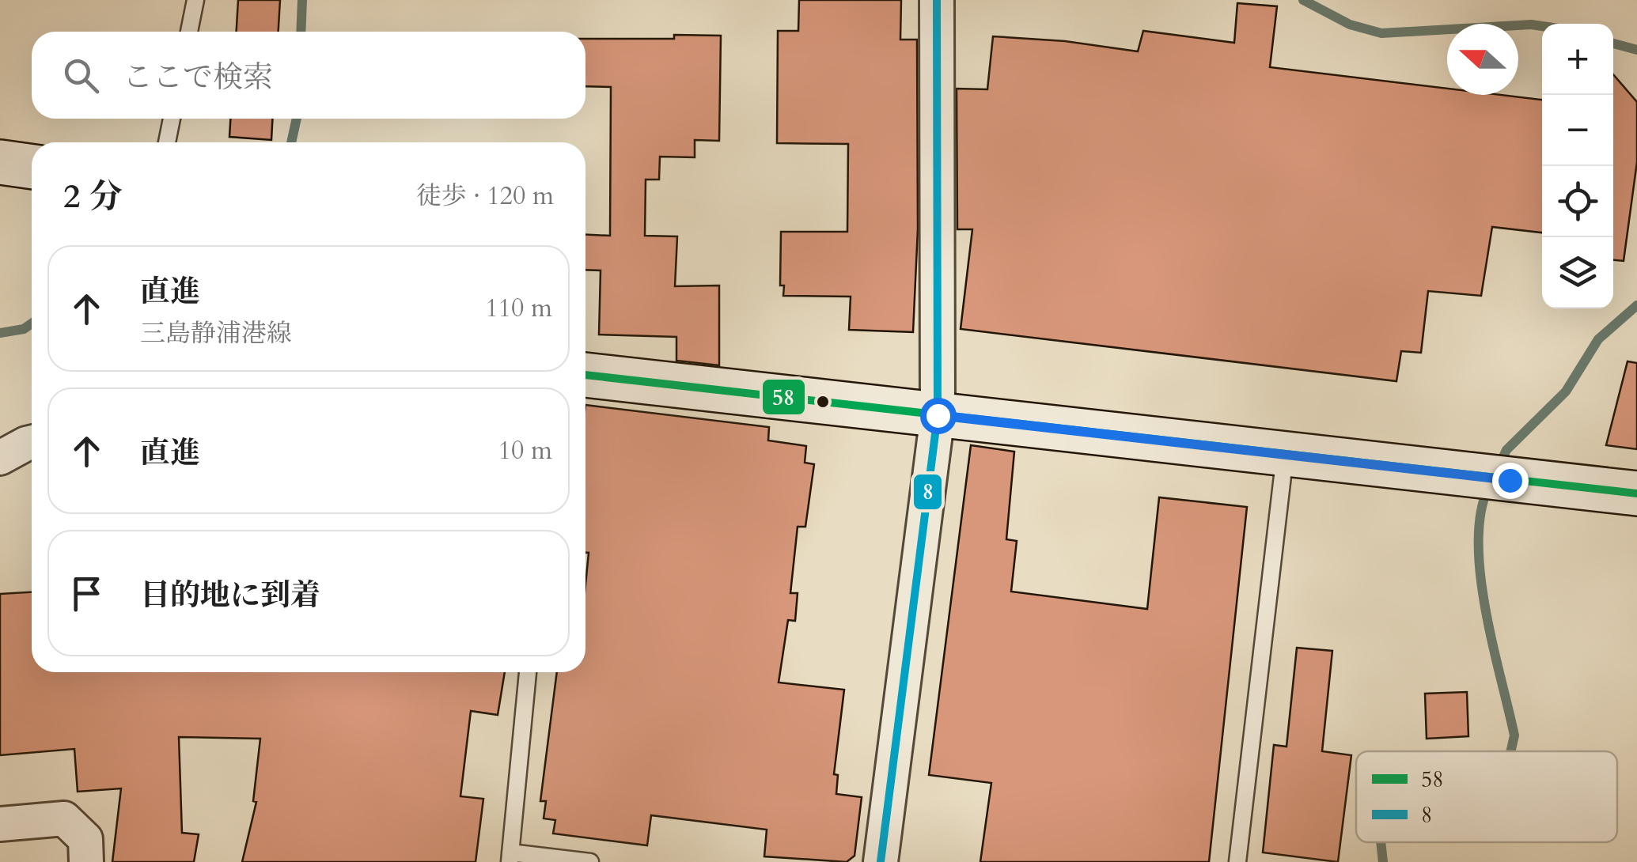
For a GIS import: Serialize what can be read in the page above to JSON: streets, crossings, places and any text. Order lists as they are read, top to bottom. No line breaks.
{"lines":["transit line 8","transit line 58"],"legend":["58","8"],"north":"left","page":{"map_buttons":["+","−"],"search":"ここで検索","heading":["2 分","徒歩 · 120 m"],"list":[["直進","三島静浦港線","110 m"],["直進","10 m"],"目的地に到着"]}}
